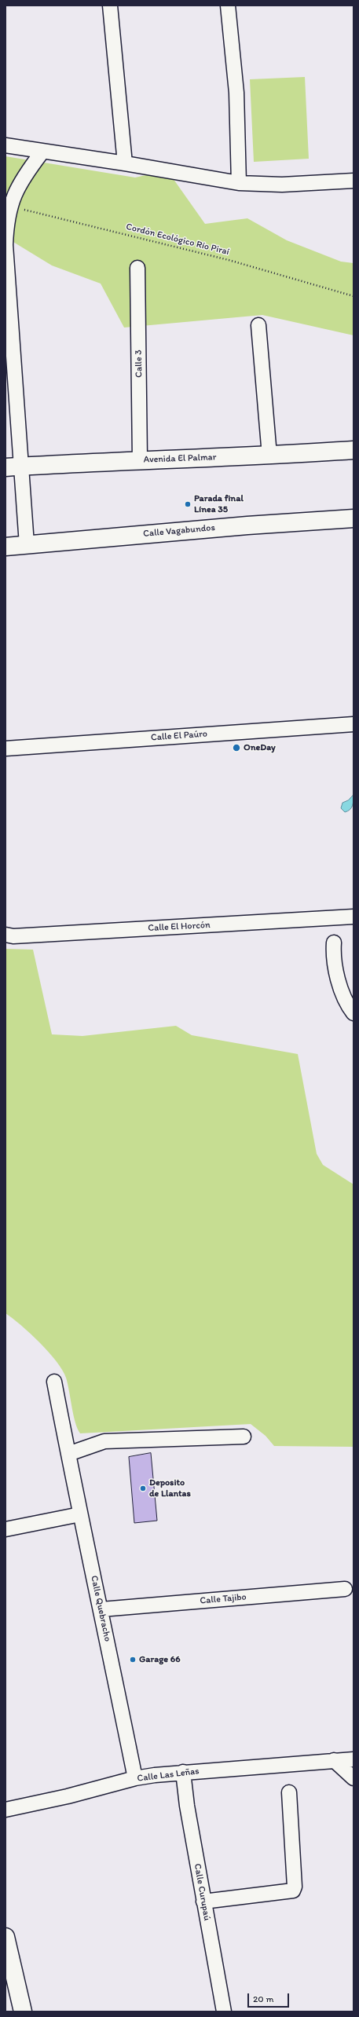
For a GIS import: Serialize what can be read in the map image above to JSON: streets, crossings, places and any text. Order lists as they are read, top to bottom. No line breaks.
{"streets":{"street":["Calle 3","Avenida El Palmar","Calle Vagabundos","Calle El Paúro","Calle El Horcón","Calle Tajibo","Calle Quebracho","Calle Las Leñas","Calle Curupaú"],"path":["Cordón Ecológico Río Piraí"]},"crossings":[["Calle 3","Avenida El Palmar"],["Calle Tajibo","Calle Quebracho"],["Calle Quebracho","Calle Las Leñas"],["Calle Las Leñas","Calle Curupaú"]],"places":["Parada final Línea 35","OneDay","Deposito de Llantas","Garage 66"],"scale_bar":"20 m"}
